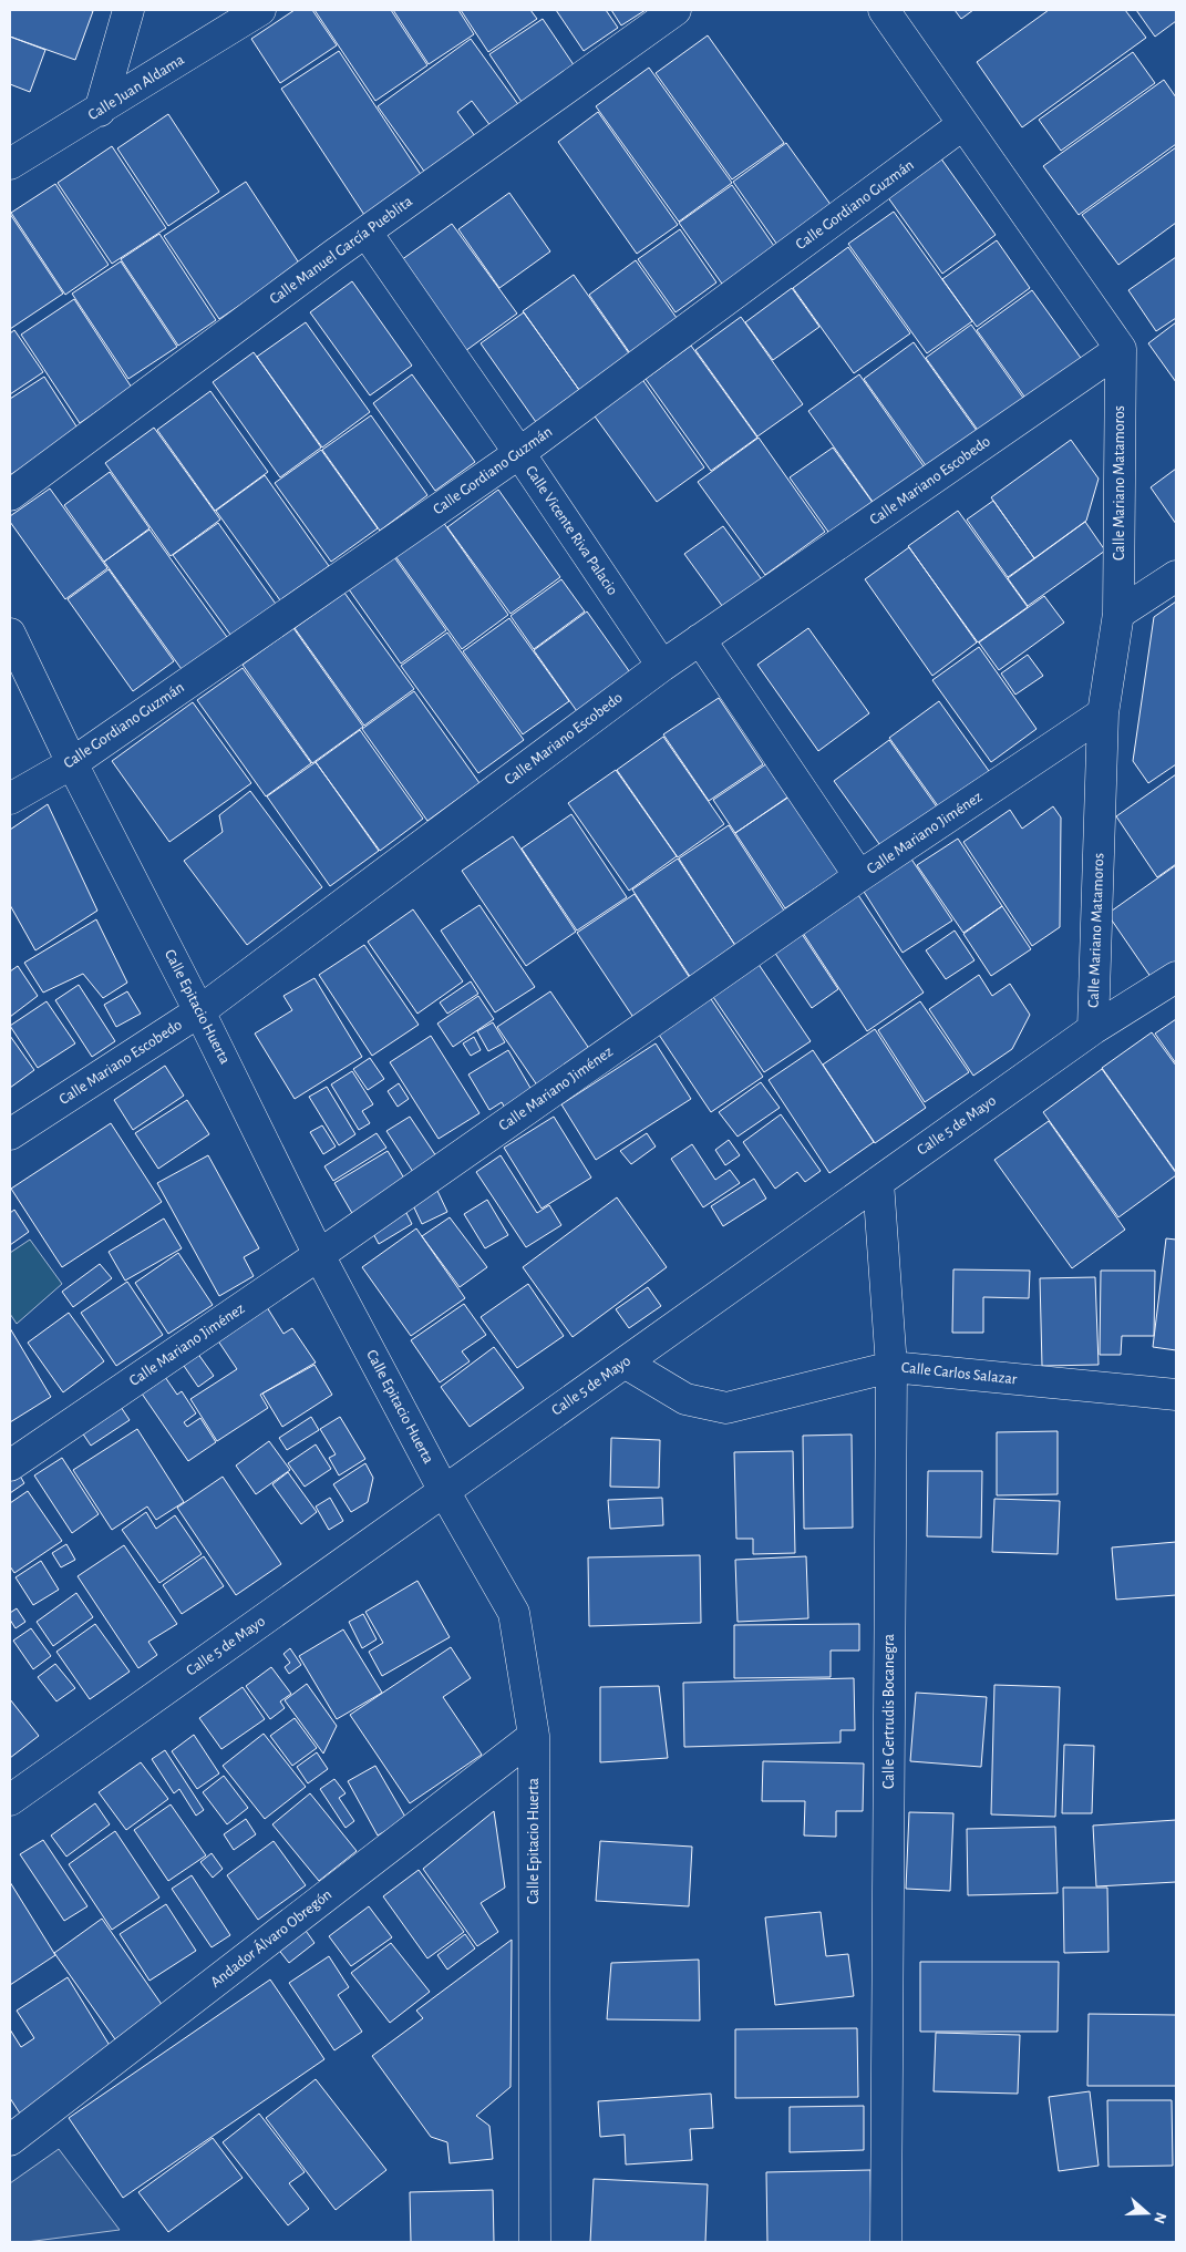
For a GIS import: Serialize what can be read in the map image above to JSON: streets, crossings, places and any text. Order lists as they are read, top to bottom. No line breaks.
{"streets":{"street":["Calle Juan Aldama","Calle Gordiano Guzmán","Calle Manuel García Pueblita","Calle Mariano Escobedo","Calle Mariano Matamoros","Calle Vicente Riva Palacio","Calle Mariano Jiménez","Calle Epitacio Huerta","Calle 5 de Mayo","Calle Carlos Salazar","Calle Gertrudis Bocanegra","Andador Álvaro Obregón"]},"crossings":[["Calle Gordiano Guzmán","Calle Vicente Riva Palacio"],["Calle Gordiano Guzmán","Calle Epitacio Huerta"],["Calle Manuel García Pueblita","Calle Vicente Riva Palacio"],["Calle Mariano Escobedo","Calle Mariano Matamoros"],["Calle Mariano Escobedo","Calle Vicente Riva Palacio"],["Calle Mariano Escobedo","Calle Epitacio Huerta"],["Calle Mariano Matamoros","Calle Mariano Jiménez"],["Calle Mariano Matamoros","Calle 5 de Mayo"],["Calle Mariano Jiménez","Calle Epitacio Huerta"],["Calle Epitacio Huerta","Calle 5 de Mayo"],["Calle Epitacio Huerta","Andador Álvaro Obregón"],["Calle 5 de Mayo","Calle Carlos Salazar"],["Calle 5 de Mayo","Calle Gertrudis Bocanegra"],["Calle Carlos Salazar","Calle Gertrudis Bocanegra"]],"north":"right"}
